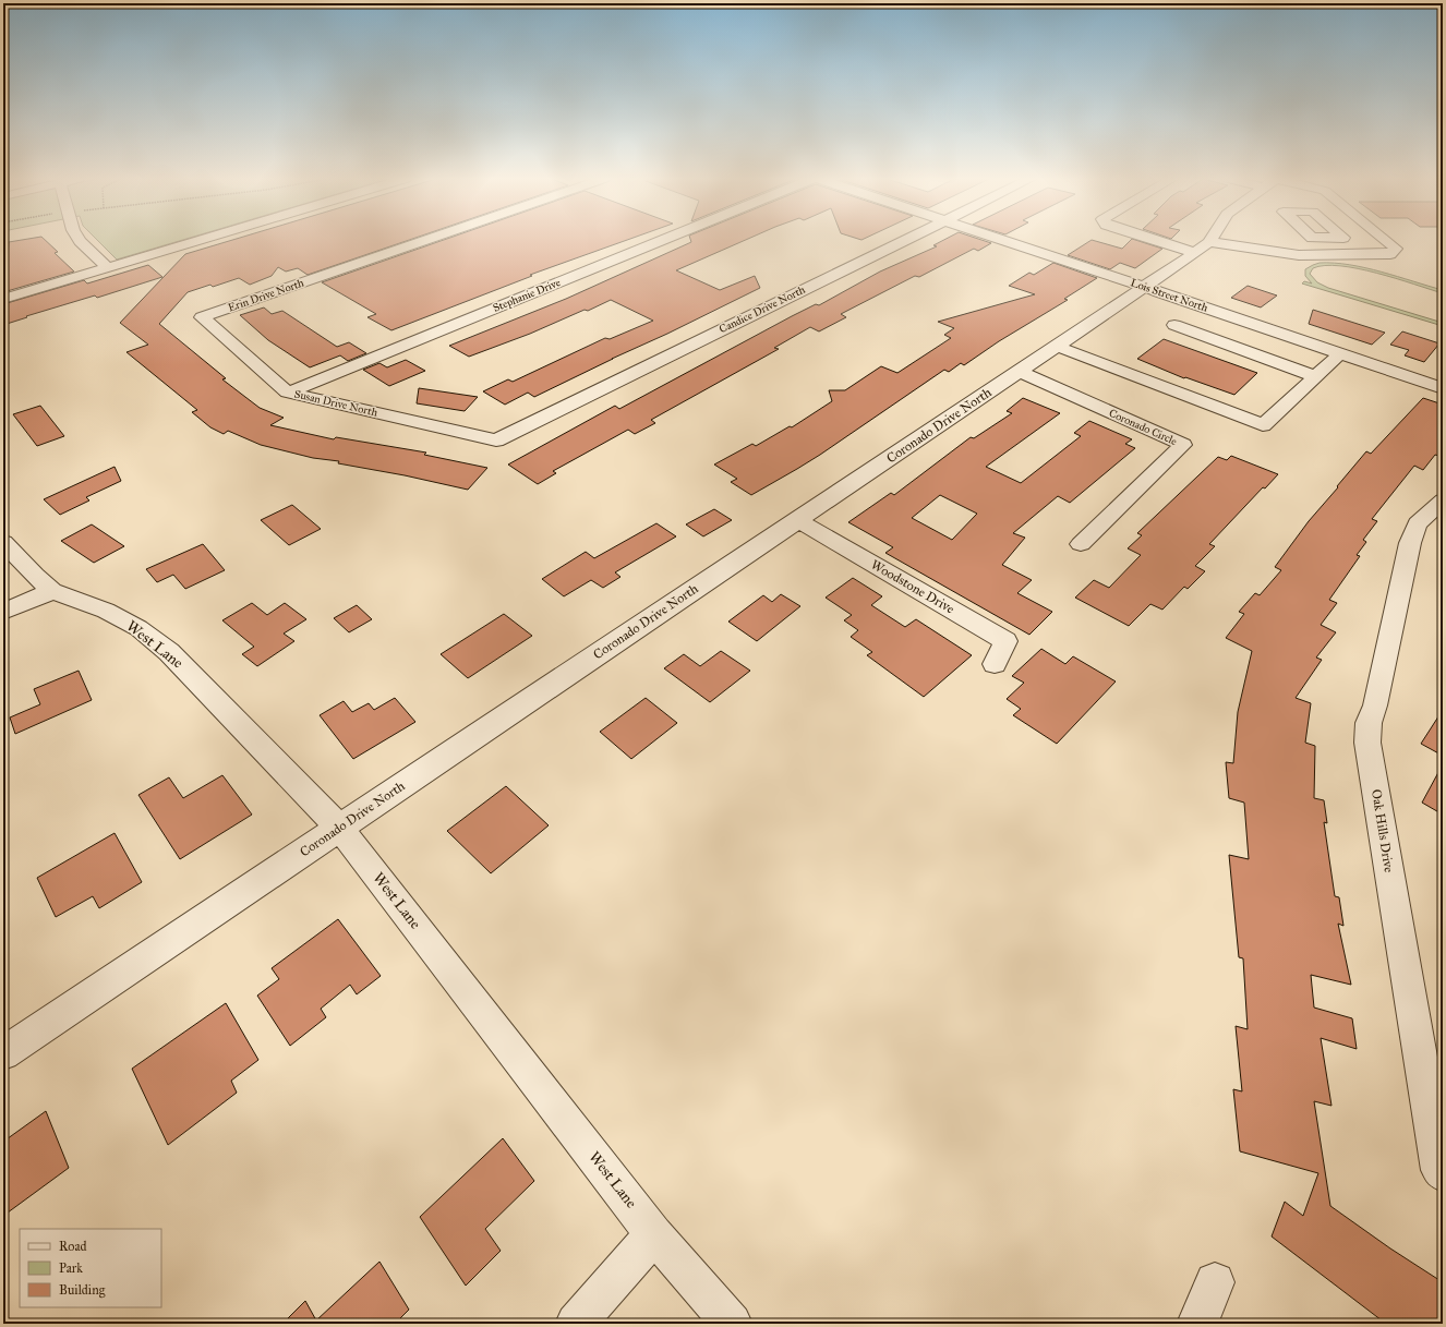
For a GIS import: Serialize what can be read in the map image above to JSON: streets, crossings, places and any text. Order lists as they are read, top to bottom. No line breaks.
{"streets":{"street":["Erin Drive North","Stephanie Drive","Lois Street North","Candice Drive North","Susan Drive North","Coronado Drive North","Coronado Circle","Woodstone Drive","West Lane","Oak Hills Drive"]},"crossings":[["Erin Drive North","Susan Drive North"],["Stephanie Drive","Susan Drive North"],["Lois Street North","Coronado Drive North"],["Candice Drive North","Susan Drive North"],["Coronado Drive North","Coronado Circle"],["Coronado Drive North","Woodstone Drive"],["Coronado Drive North","West Lane"]],"legend":["Road","Park","Building"]}
